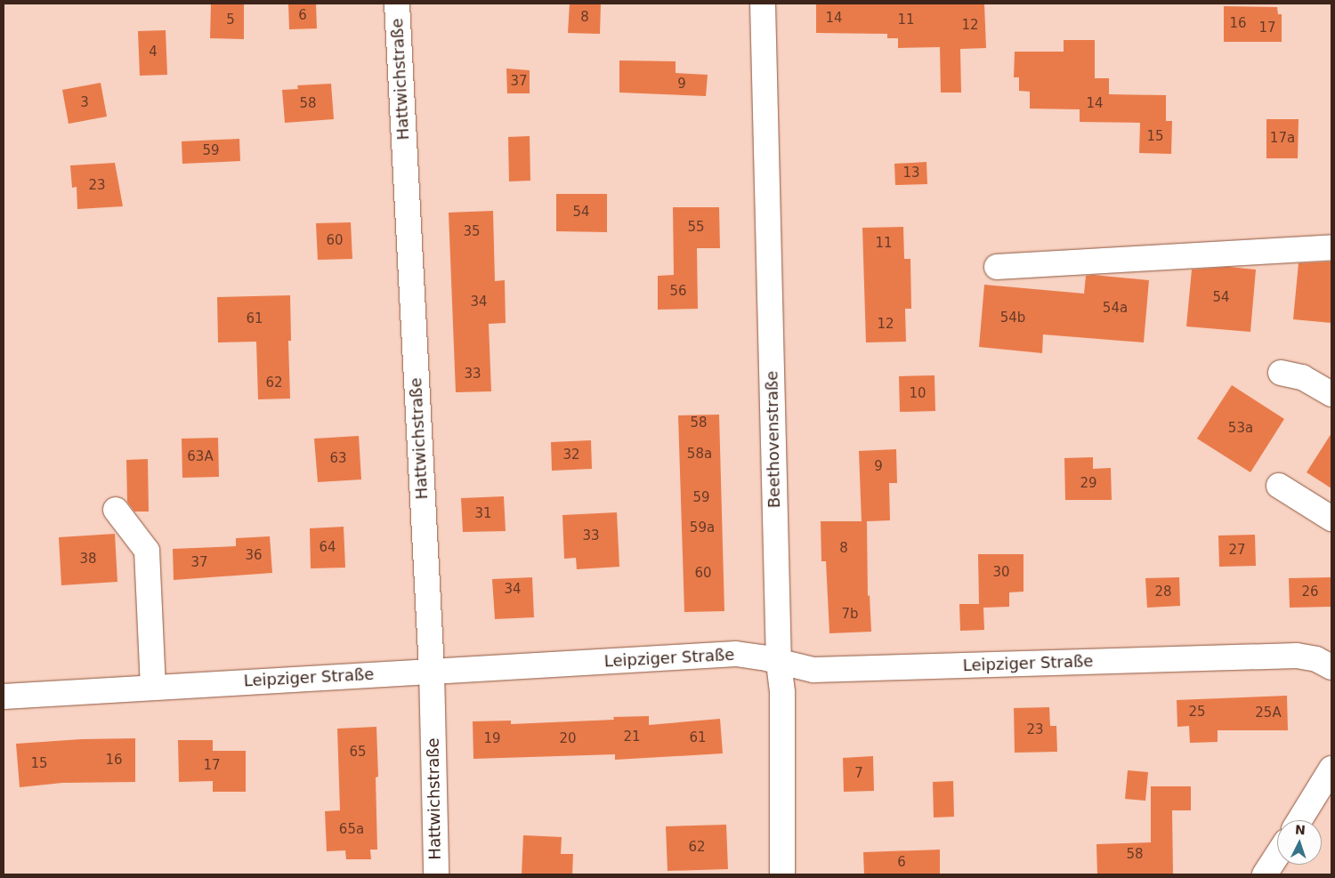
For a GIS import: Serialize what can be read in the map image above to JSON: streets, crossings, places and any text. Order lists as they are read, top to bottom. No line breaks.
{"streets":{"street":["Hattwichstraße","Beethovenstraße","Leipziger Straße"]},"crossings":[["Hattwichstraße","Leipziger Straße"],["Beethovenstraße","Leipziger Straße"]],"house_numbers":["6","8","14","5","11","16","12","17","4","37","9","3","58","14","15","17a","59","13","23","54","55","35","60","11","56","54","34","54a","54b","61","12","33","62","10","58","53a","58a","32","63A","63","9","29","59","31","59a","33","64","8","27","36","38","37","30","60","34","28","26","7b","25","25A","23","21","61","19","20","65","16","15","17","7","65a","62","58","6"],"north":"top"}
